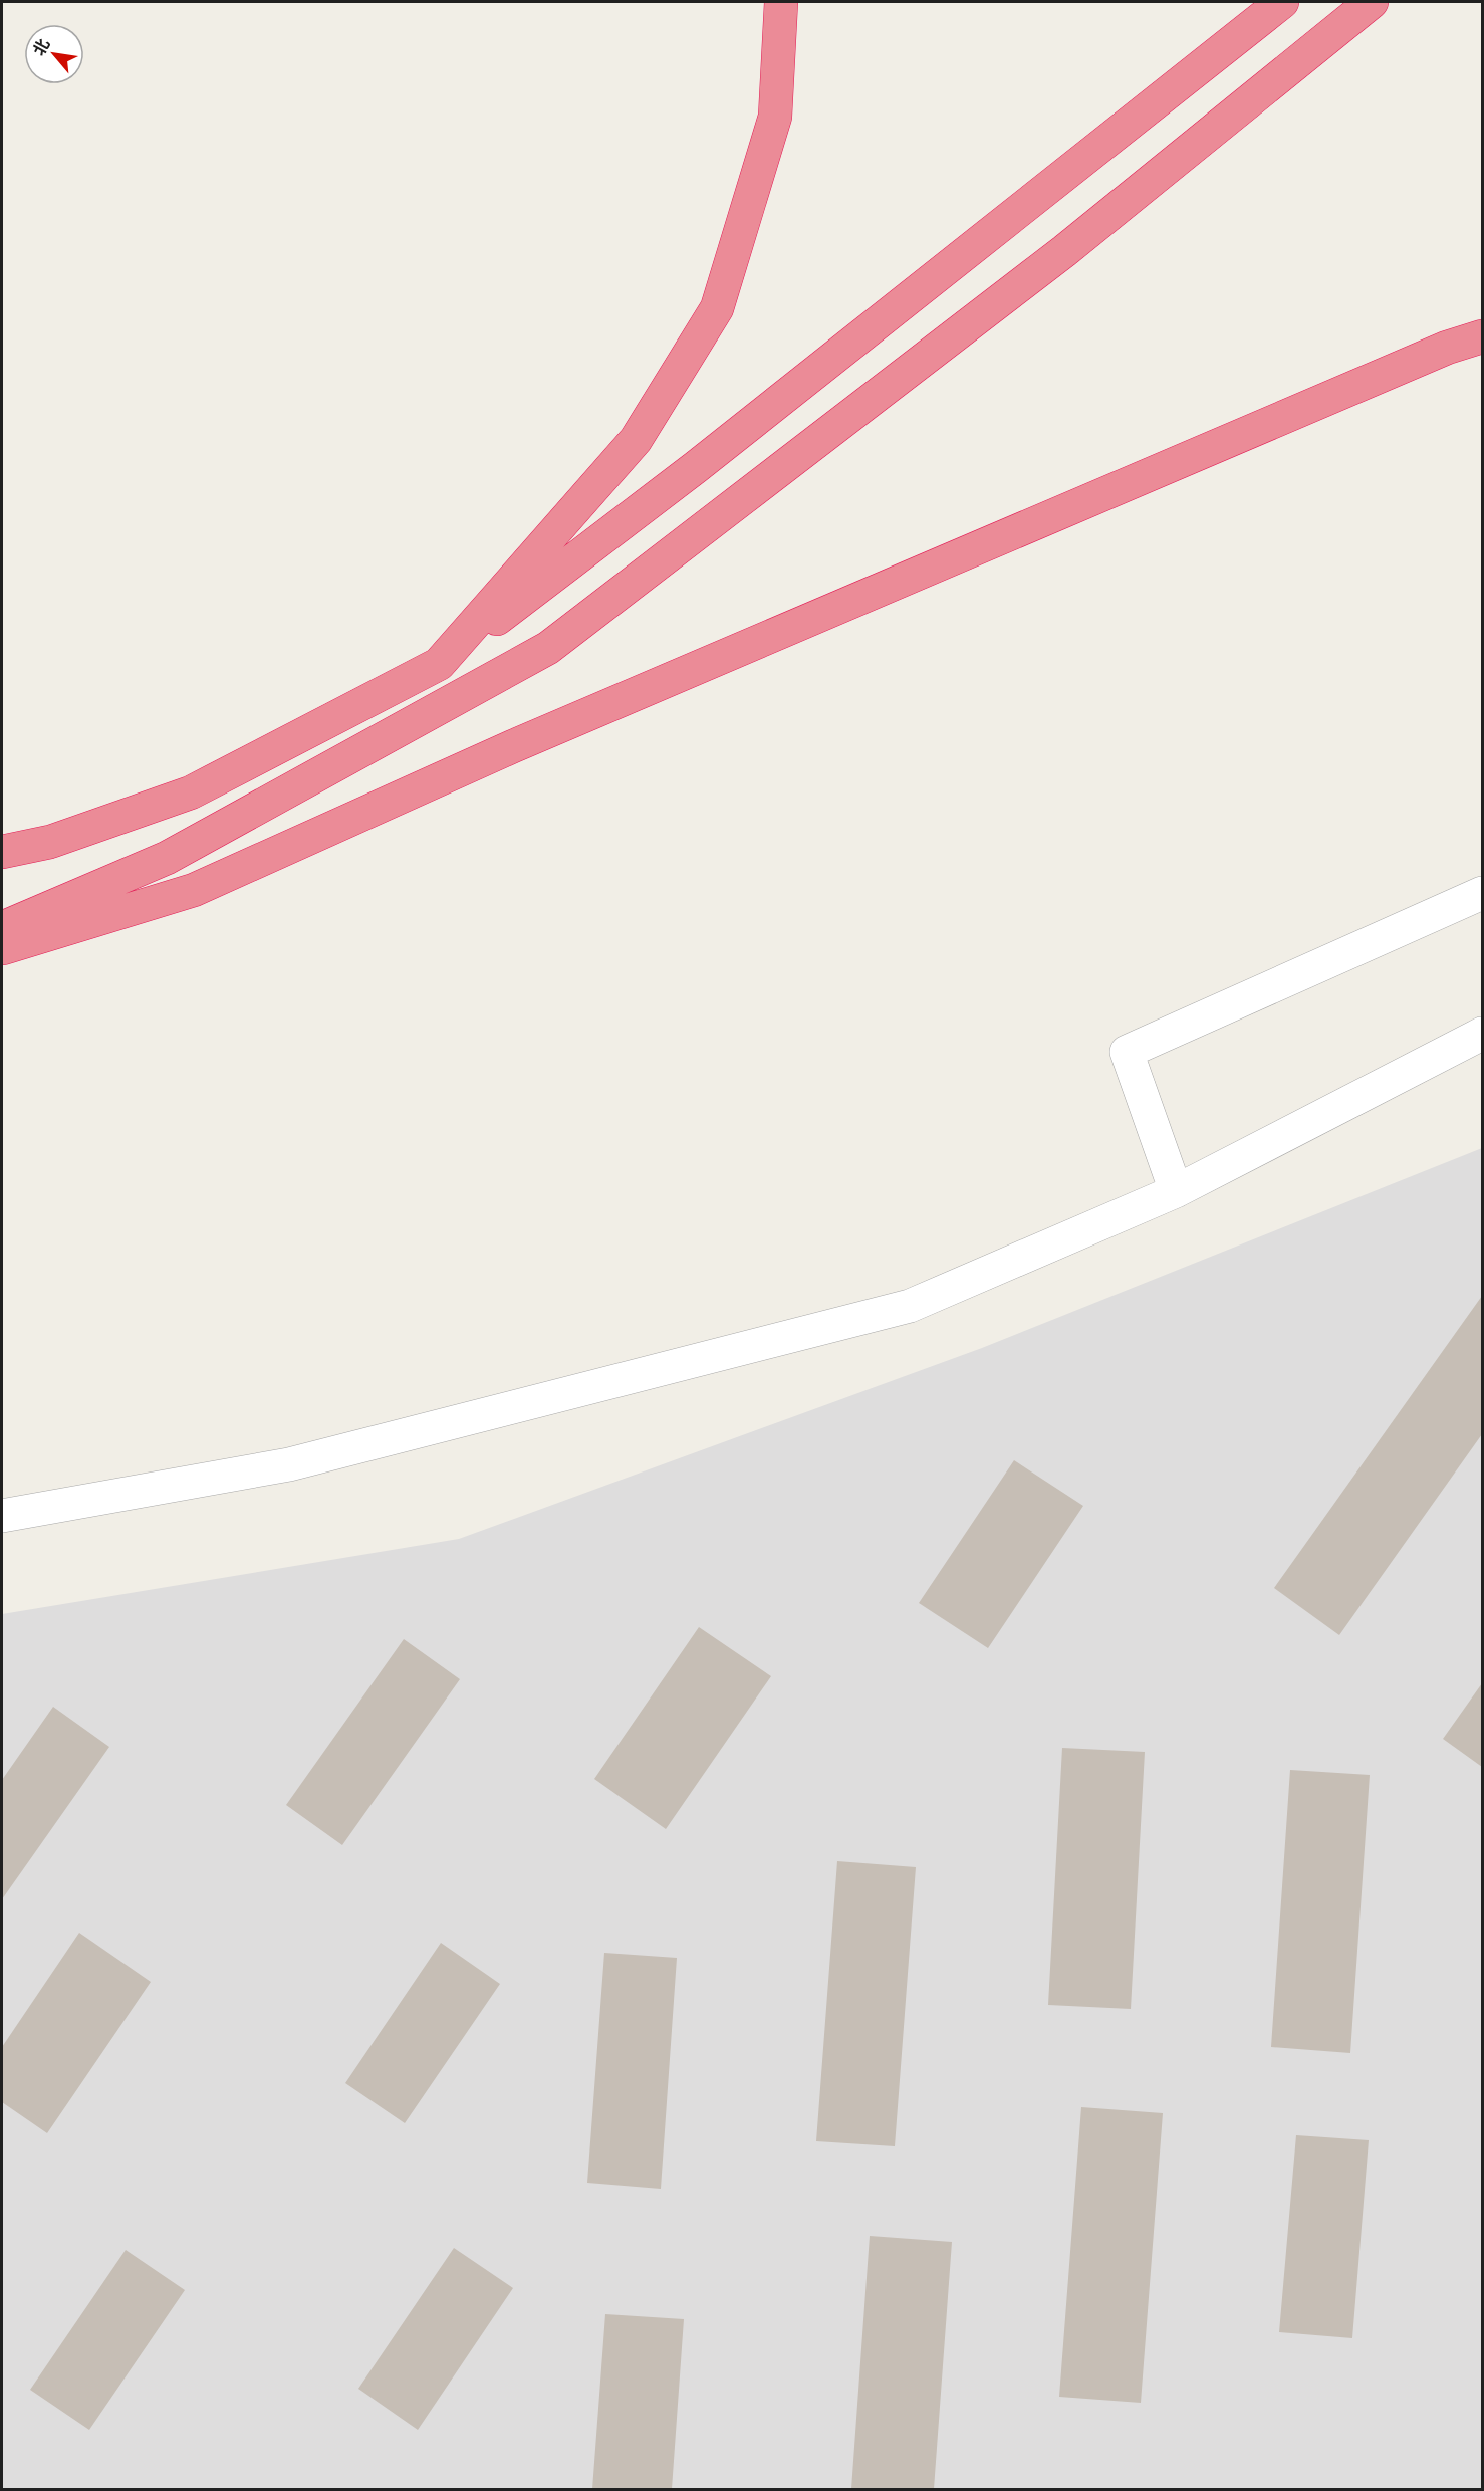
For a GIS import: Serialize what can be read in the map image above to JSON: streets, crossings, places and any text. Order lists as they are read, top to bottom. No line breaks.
{"north":"top left"}
